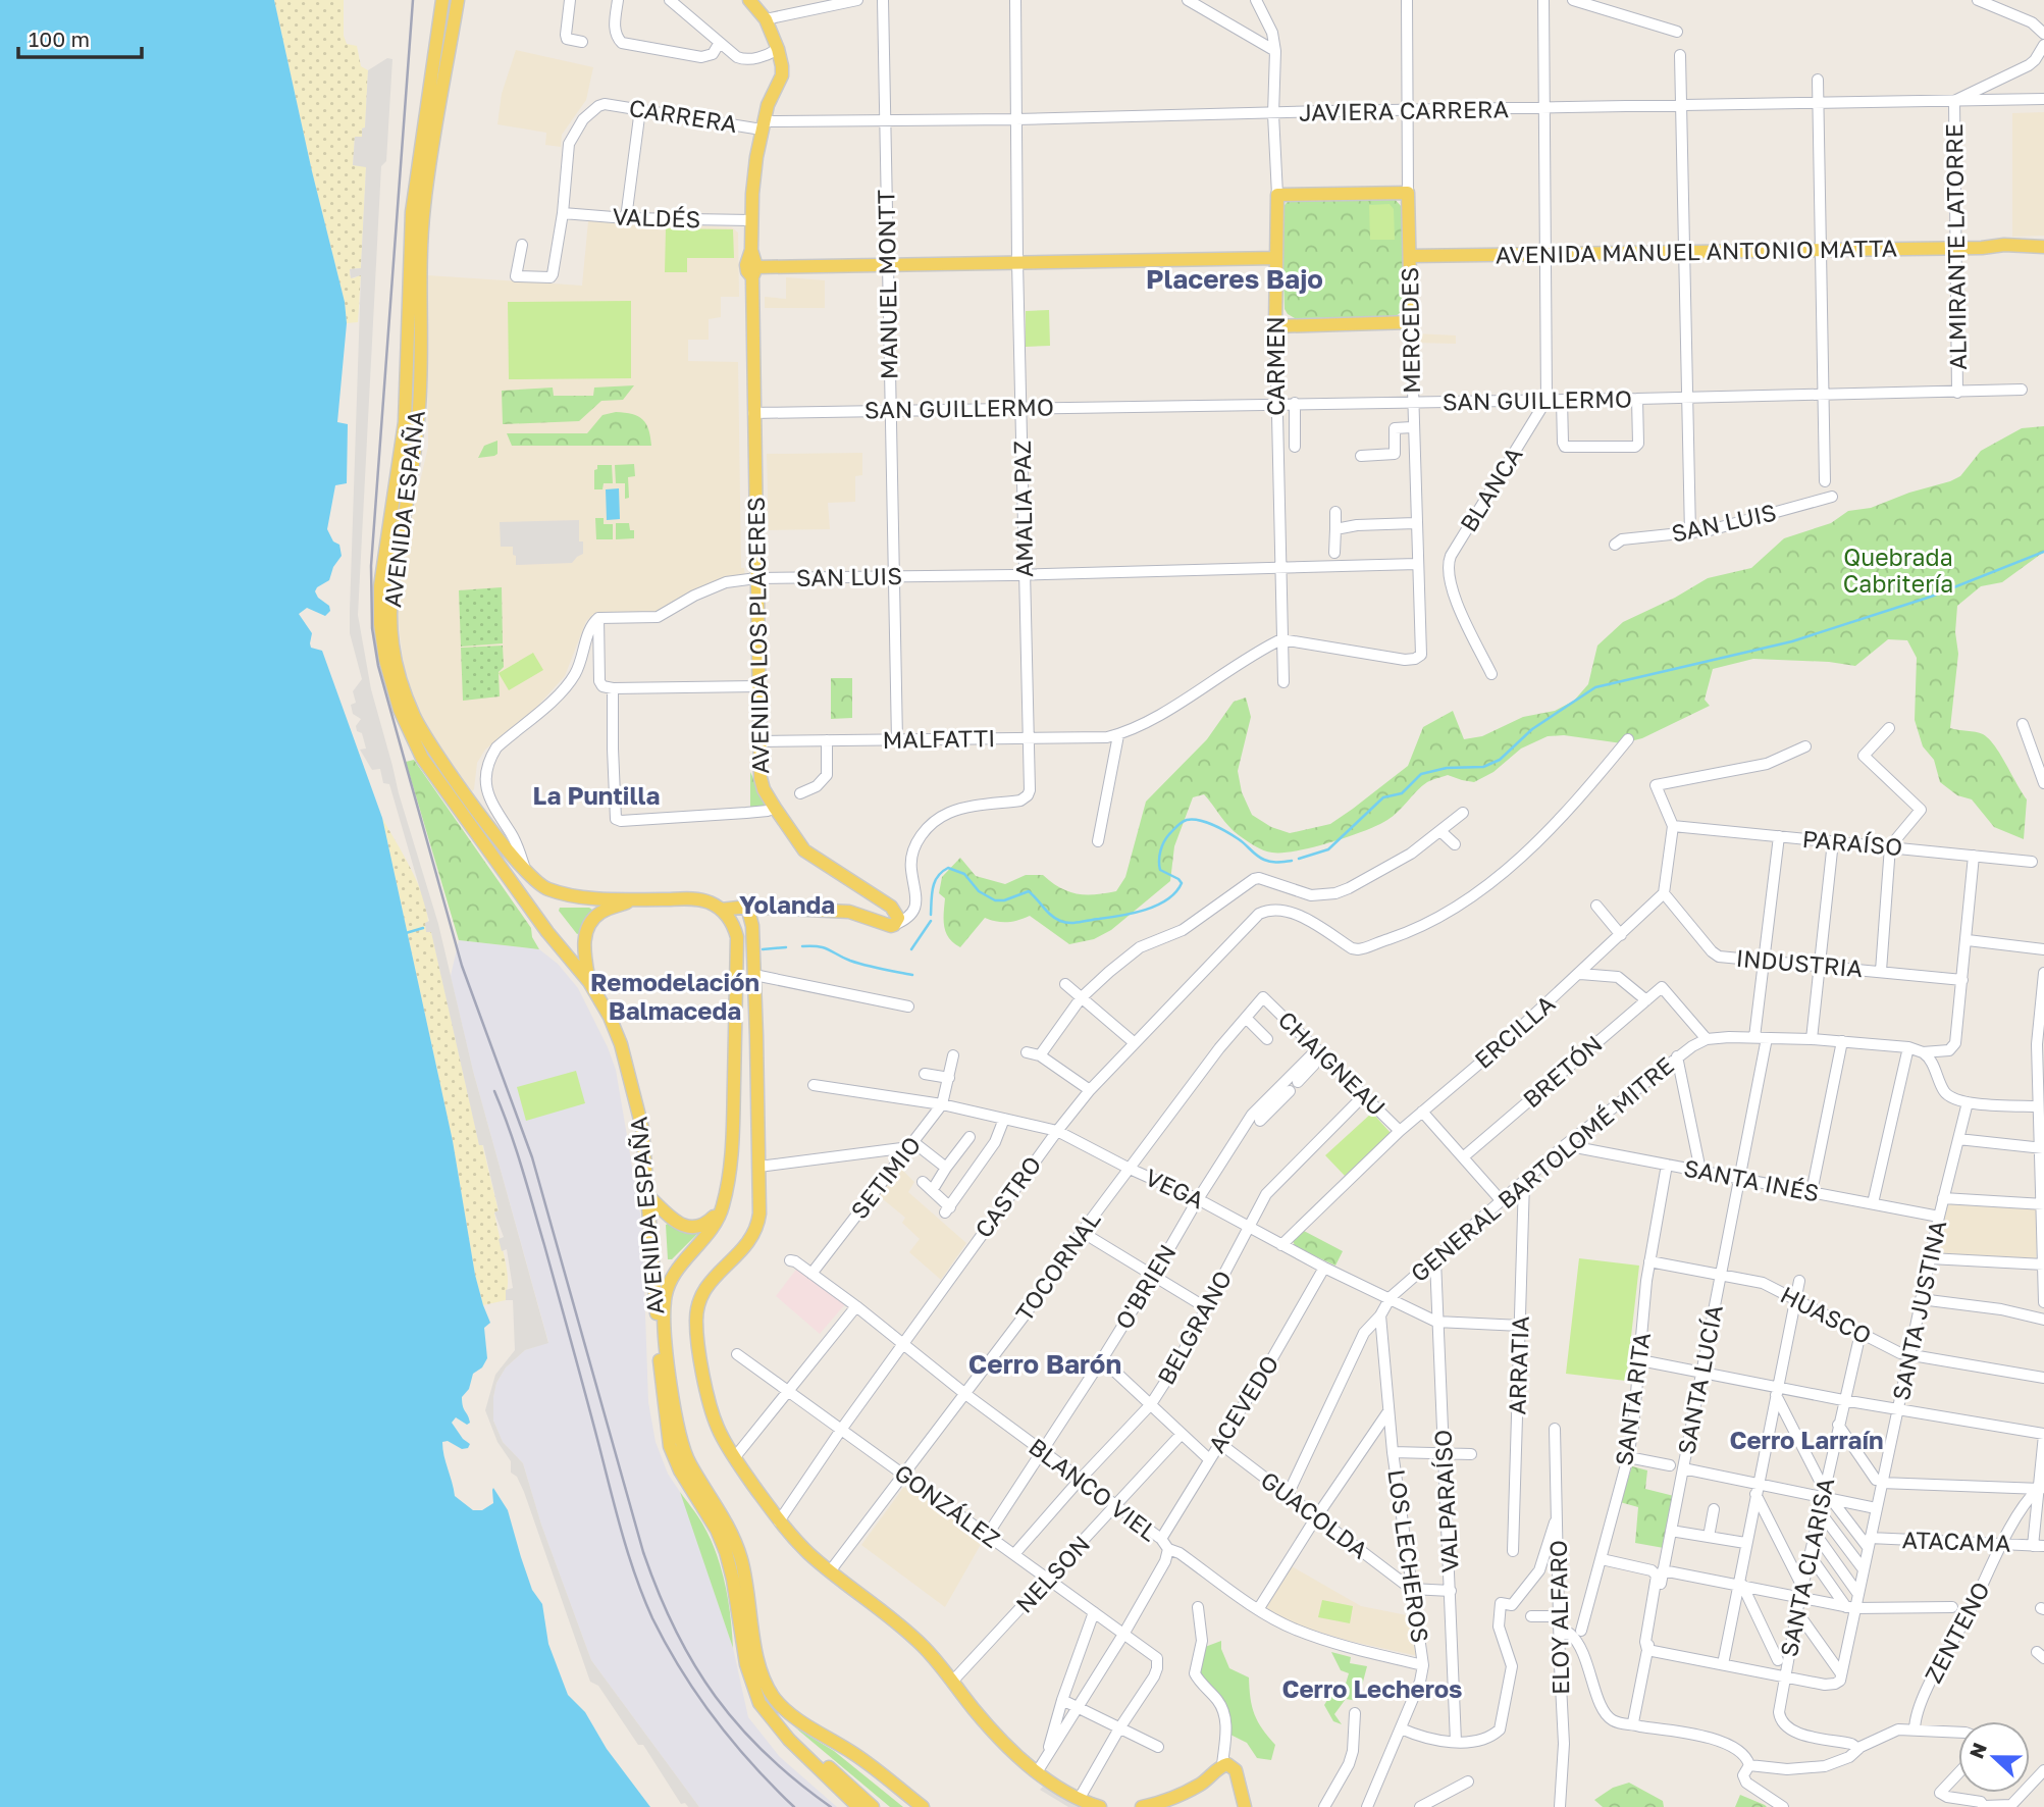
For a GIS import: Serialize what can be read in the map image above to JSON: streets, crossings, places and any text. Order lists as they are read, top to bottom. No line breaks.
{"streets":{"main road":["AVENIDA MANUEL ANTONIO MATTA","MERCEDES","CARMEN","AVENIDA ESPAÑA","AVENIDA LOS PLACERES"],"street":["JAVIERA CARRERA","CARRERA","VALDÉS","ALMIRANTE LATORRE","MANUEL MONTT","SAN GUILLERMO","BLANCA","AMALIA PAZ","SAN LUIS","MALFATTI","PARAÍSO","INDUSTRIA","ERCILLA","CHAIGNEAU","BRETÓN","GENERAL BARTOLOMÉ MITRE","SETIMIO","SANTA INÉS","VEGA","CASTRO","TOCORNAL","O'BRIEN","SANTA JUSTINA","HUASCO","BELGRANO","ARRATIA","SANTA LUCÍA","SANTA RITA","ACEVEDO","BLANCO VIEL","VALPARAÍSO","GONZÁLEZ","GUACOLDA","ATACAMA","LOS LECHEROS","SANTA CLARISA","NELSON","ELOY ALFARO","ZENTENO"]},"crossings":[["JAVIERA CARRERA","CARRERA"],["JAVIERA CARRERA","ALMIRANTE LATORRE"],["JAVIERA CARRERA","MANUEL MONTT"],["JAVIERA CARRERA","MERCEDES"],["JAVIERA CARRERA","CARMEN"],["JAVIERA CARRERA","AMALIA PAZ"],["JAVIERA CARRERA","AVENIDA LOS PLACERES"],["CARRERA","VALDÉS"],["CARRERA","AVENIDA LOS PLACERES"],["VALDÉS","AVENIDA LOS PLACERES"],["ALMIRANTE LATORRE","AVENIDA MANUEL ANTONIO MATTA"],["ALMIRANTE LATORRE","SAN GUILLERMO"],["AVENIDA MANUEL ANTONIO MATTA","MERCEDES"],["MANUEL MONTT","SAN GUILLERMO"],["MANUEL MONTT","SAN LUIS"],["MANUEL MONTT","MALFATTI"],["MERCEDES","CARMEN"],["MERCEDES","SAN GUILLERMO"],["MERCEDES","SAN LUIS"],["MERCEDES","MALFATTI"],["CARMEN","SAN GUILLERMO"],["CARMEN","SAN LUIS"],["CARMEN","MALFATTI"],["SAN GUILLERMO","BLANCA"],["SAN GUILLERMO","AMALIA PAZ"],["SAN GUILLERMO","AVENIDA LOS PLACERES"],["AMALIA PAZ","SAN LUIS"],["AMALIA PAZ","AVENIDA LOS PLACERES"],["AMALIA PAZ","MALFATTI"],["SAN LUIS","AVENIDA LOS PLACERES"],["AVENIDA LOS PLACERES","MALFATTI"],["INDUSTRIA","ERCILLA"],["INDUSTRIA","GENERAL BARTOLOMÉ MITRE"],["ERCILLA","CHAIGNEAU"],["ERCILLA","VEGA"],["CHAIGNEAU","TOCORNAL"],["CHAIGNEAU","O'BRIEN"],["CHAIGNEAU","BELGRANO"],["BRETÓN","GENERAL BARTOLOMÉ MITRE"],["GENERAL BARTOLOMÉ MITRE","SANTA INÉS"],["GENERAL BARTOLOMÉ MITRE","VEGA"],["GENERAL BARTOLOMÉ MITRE","ARRATIA"],["GENERAL BARTOLOMÉ MITRE","SANTA LUCÍA"],["GENERAL BARTOLOMÉ MITRE","VALPARAÍSO"],["SETIMIO","VEGA"],["SETIMIO","BLANCO VIEL"],["SANTA INÉS","SANTA JUSTINA"],["SANTA INÉS","SANTA LUCÍA"],["SANTA INÉS","SANTA RITA"],["VEGA","CASTRO"],["VEGA","TOCORNAL"],["VEGA","O'BRIEN"],["VEGA","BELGRANO"],["VEGA","ARRATIA"],["VEGA","ACEVEDO"],["VEGA","VALPARAÍSO"],["CASTRO","BLANCO VIEL"],["CASTRO","GONZÁLEZ"],["TOCORNAL","BLANCO VIEL"],["TOCORNAL","GONZÁLEZ"],["O'BRIEN","BLANCO VIEL"],["O'BRIEN","GONZÁLEZ"],["SANTA JUSTINA","HUASCO"],["SANTA JUSTINA","ATACAMA"],["SANTA JUSTINA","SANTA CLARISA"],["HUASCO","SANTA LUCÍA"],["HUASCO","SANTA RITA"],["HUASCO","SANTA CLARISA"],["BELGRANO","BLANCO VIEL"],["BELGRANO","GONZÁLEZ"],["ACEVEDO","BLANCO VIEL"],["ACEVEDO","GUACOLDA"],["BLANCO VIEL","LOS LECHEROS"],["BLANCO VIEL","NELSON"],["GONZÁLEZ","NELSON"],["GUACOLDA","LOS LECHEROS"],["ATACAMA","ZENTENO"]],"districts":["Placeres Bajo","La Puntilla","Yolanda","Remodelación Balmaceda","Cerro Barón","Cerro Larraín","Cerro Lecheros"],"parks":["Quebrada Cabritería"],"scale_bar":"100 m","north":"left"}
